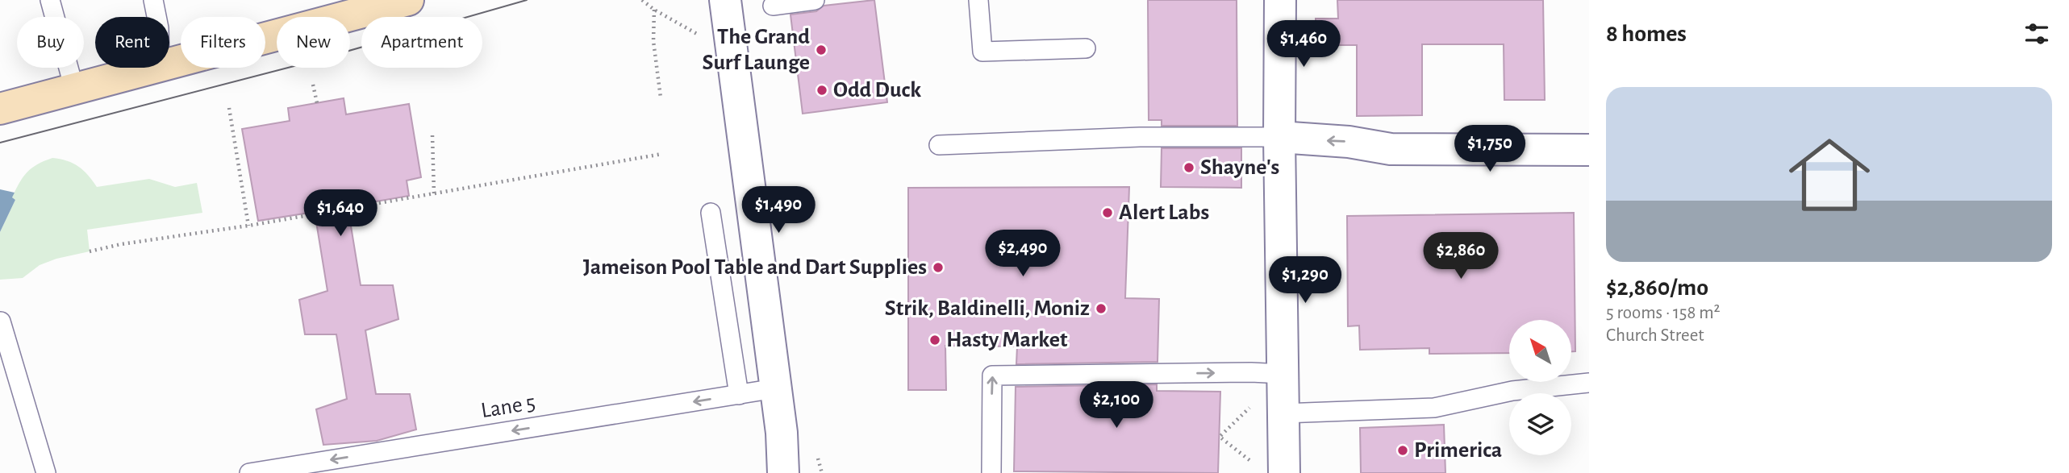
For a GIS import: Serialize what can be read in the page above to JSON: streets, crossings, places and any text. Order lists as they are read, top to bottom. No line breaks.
{"streets":{"lane":["Lane 5"]},"one_way":["Lane 5"],"places":["The Grand Surf Launge","Odd Duck","Shayne's","Alert Labs","Jameison Pool Table and Dart Supplies","Strik, Baldinelli, Moniz","Hasty Market","Primerica"],"north":"top left","page":{"heading":"8 homes","chip":["Buy","Rent","Filters","New","Apartment"],"price":["$1,460","$1,750","$1,490","$1,640","$2,490","$2,860","$1,290","$2,100"],"list":[{"name":"$2,860/mo","note":"5 rooms · 158 m² · Church Street"}]}}
